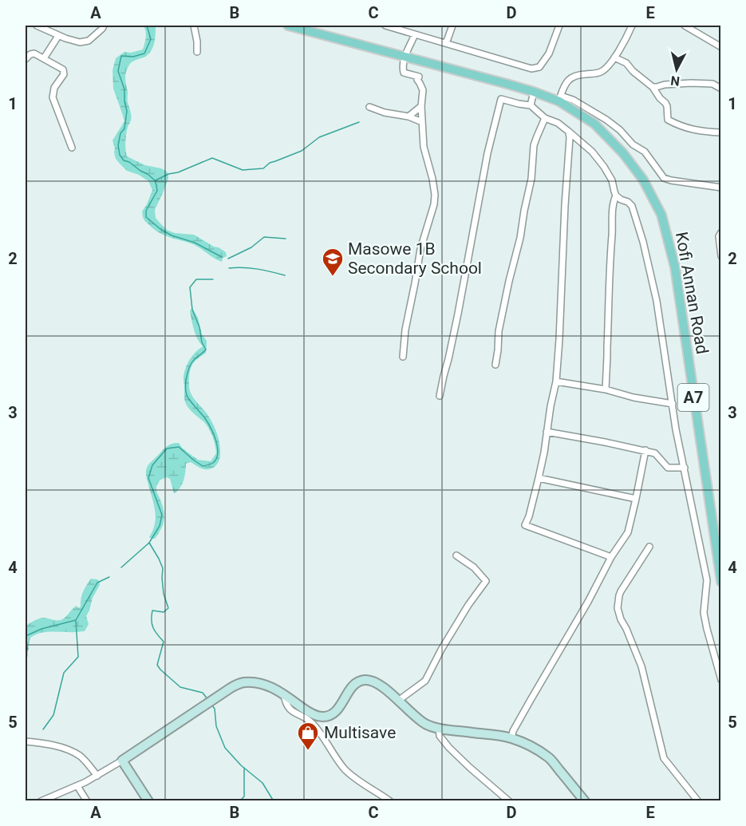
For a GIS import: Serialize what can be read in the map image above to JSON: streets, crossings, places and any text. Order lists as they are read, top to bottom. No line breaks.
{"streets":{"main road":["Kofi Annan Road","A7"]},"places":{"school or university":["Masowe 1B Secondary School"],"shop":["Multisave"]},"north":"bottom","grid":{"columns":["A","B","C","D","E"],"rows":["1","2","3","4","5"]}}
